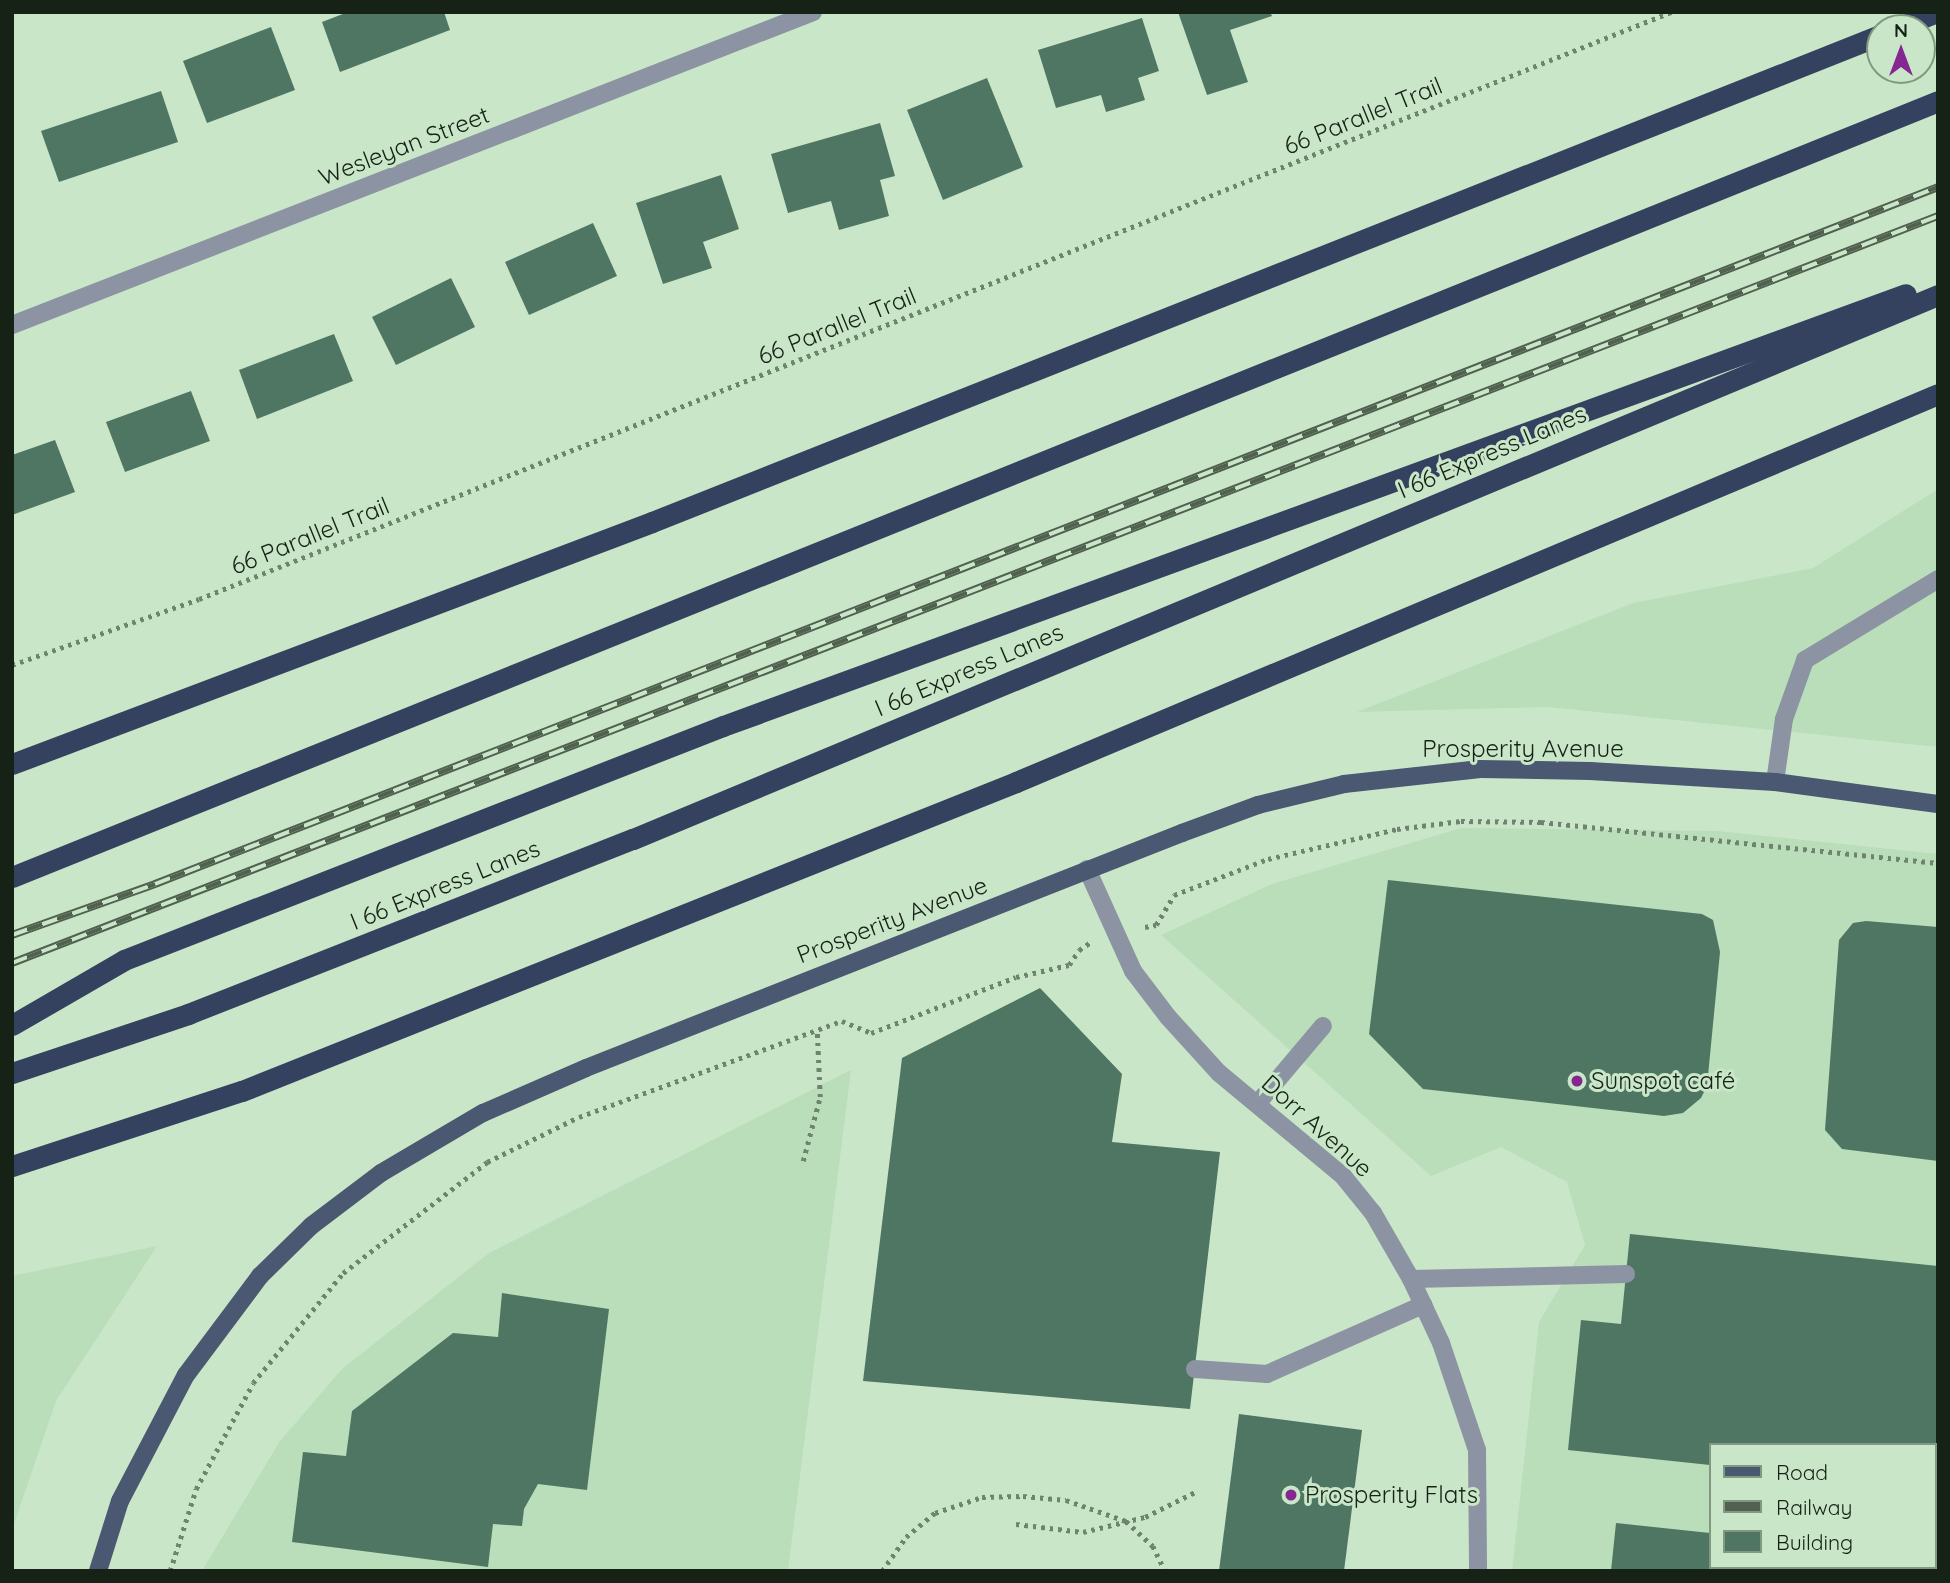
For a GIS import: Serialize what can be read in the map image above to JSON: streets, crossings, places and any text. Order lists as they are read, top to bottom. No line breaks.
{"streets":{"highway":["I 66 Express Lanes"],"main road":["Prosperity Avenue"],"street":["Wesleyan Street","Dorr Avenue"],"path":["66 Parallel Trail"]},"crossings":[["Prosperity Avenue","Dorr Avenue"]],"places":["Sunspot café","Prosperity Flats"],"legend":["Road","Railway","Building"],"north":"top"}
